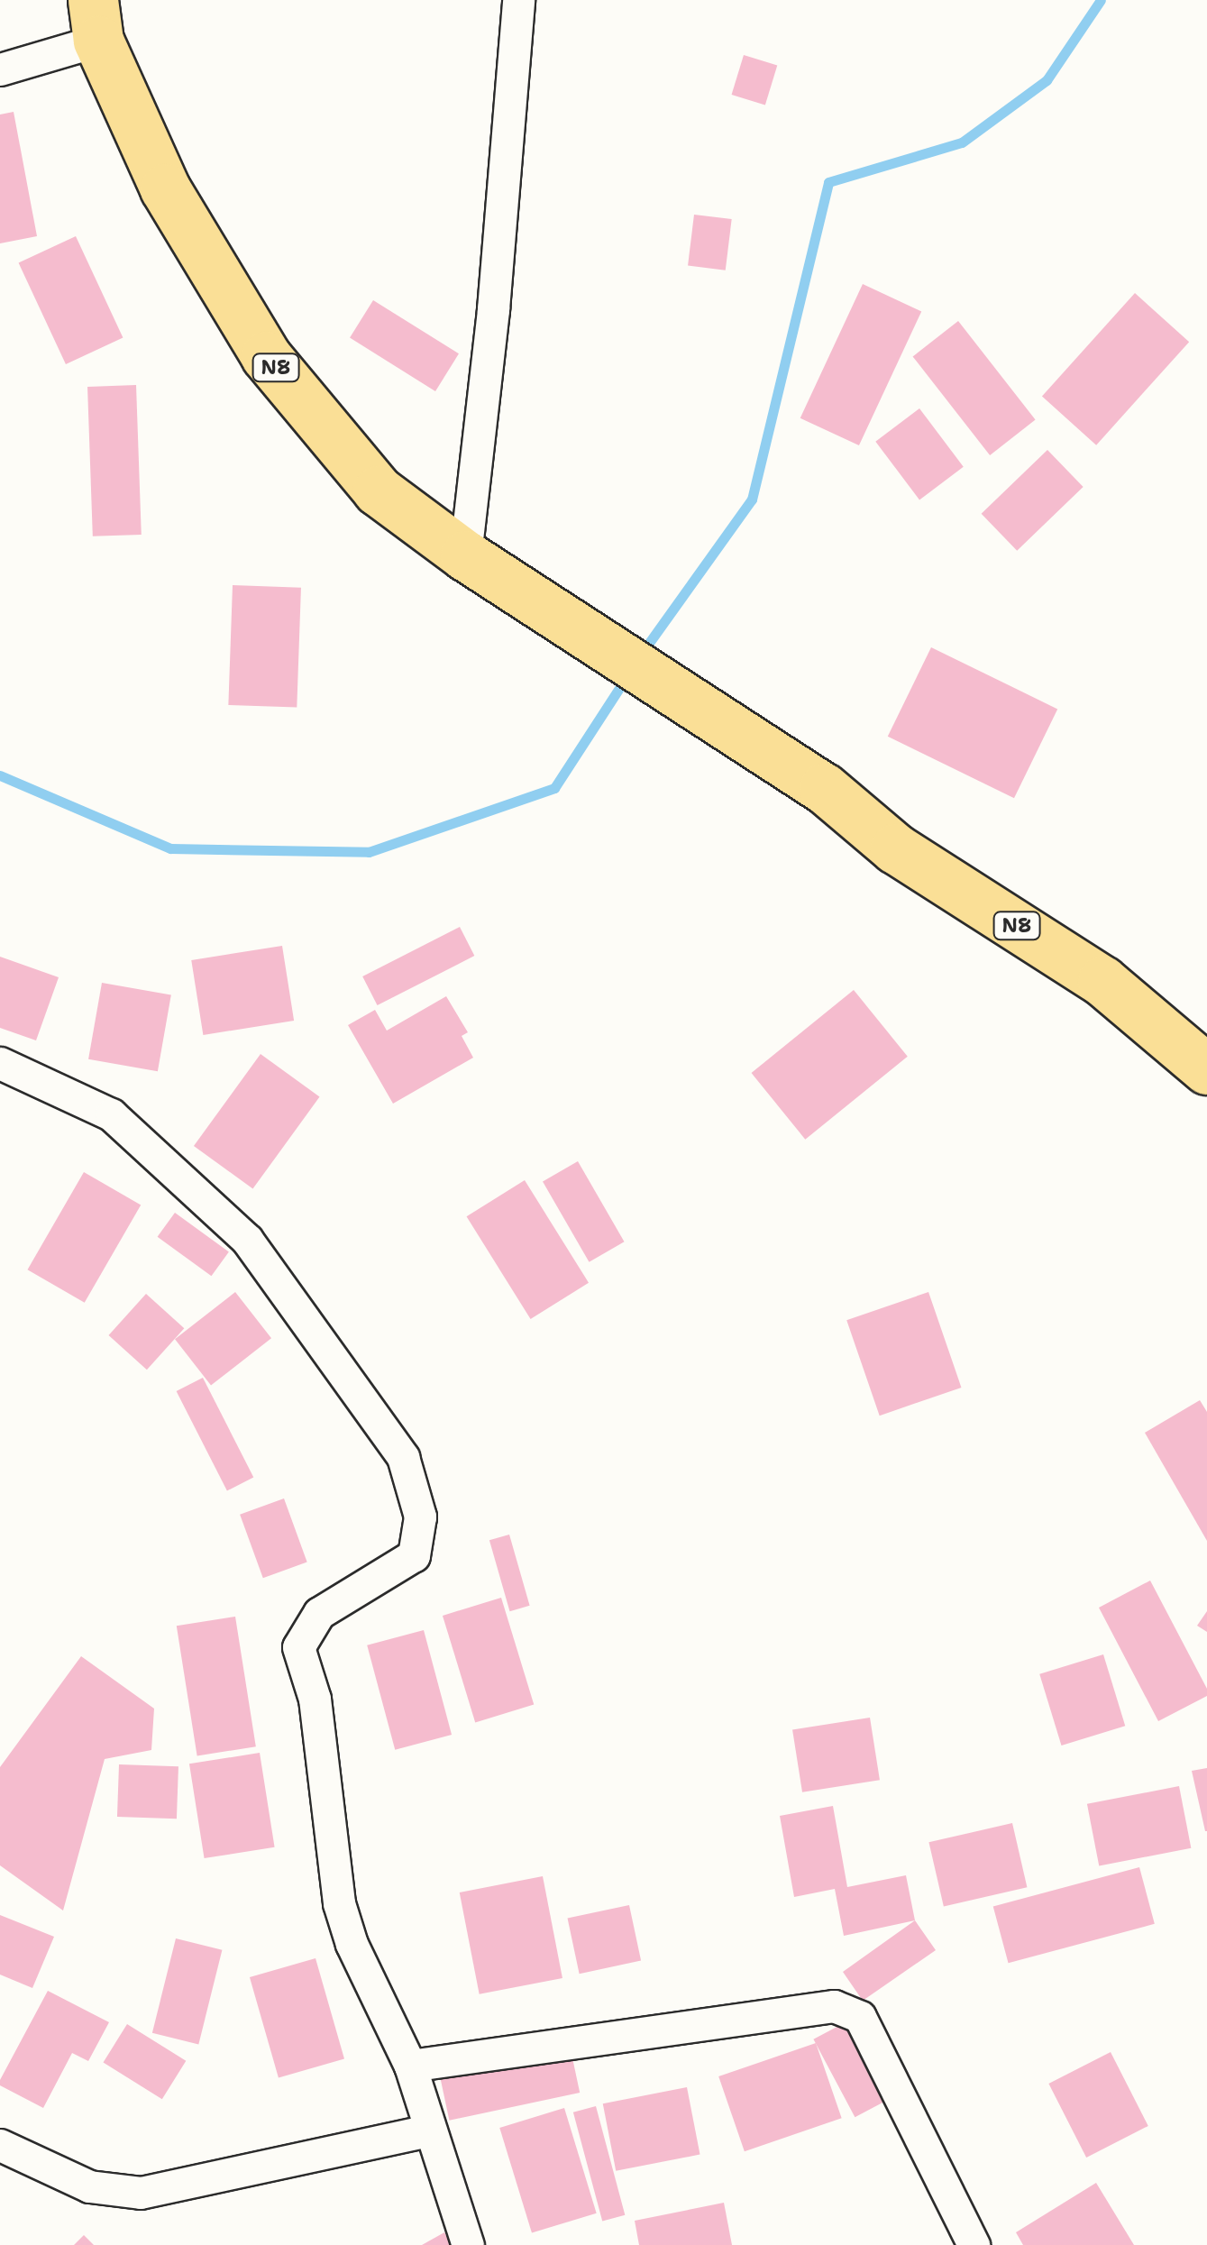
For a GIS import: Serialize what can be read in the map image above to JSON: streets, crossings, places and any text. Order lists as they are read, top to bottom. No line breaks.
{"streets":{"highway":["N8"]}}
